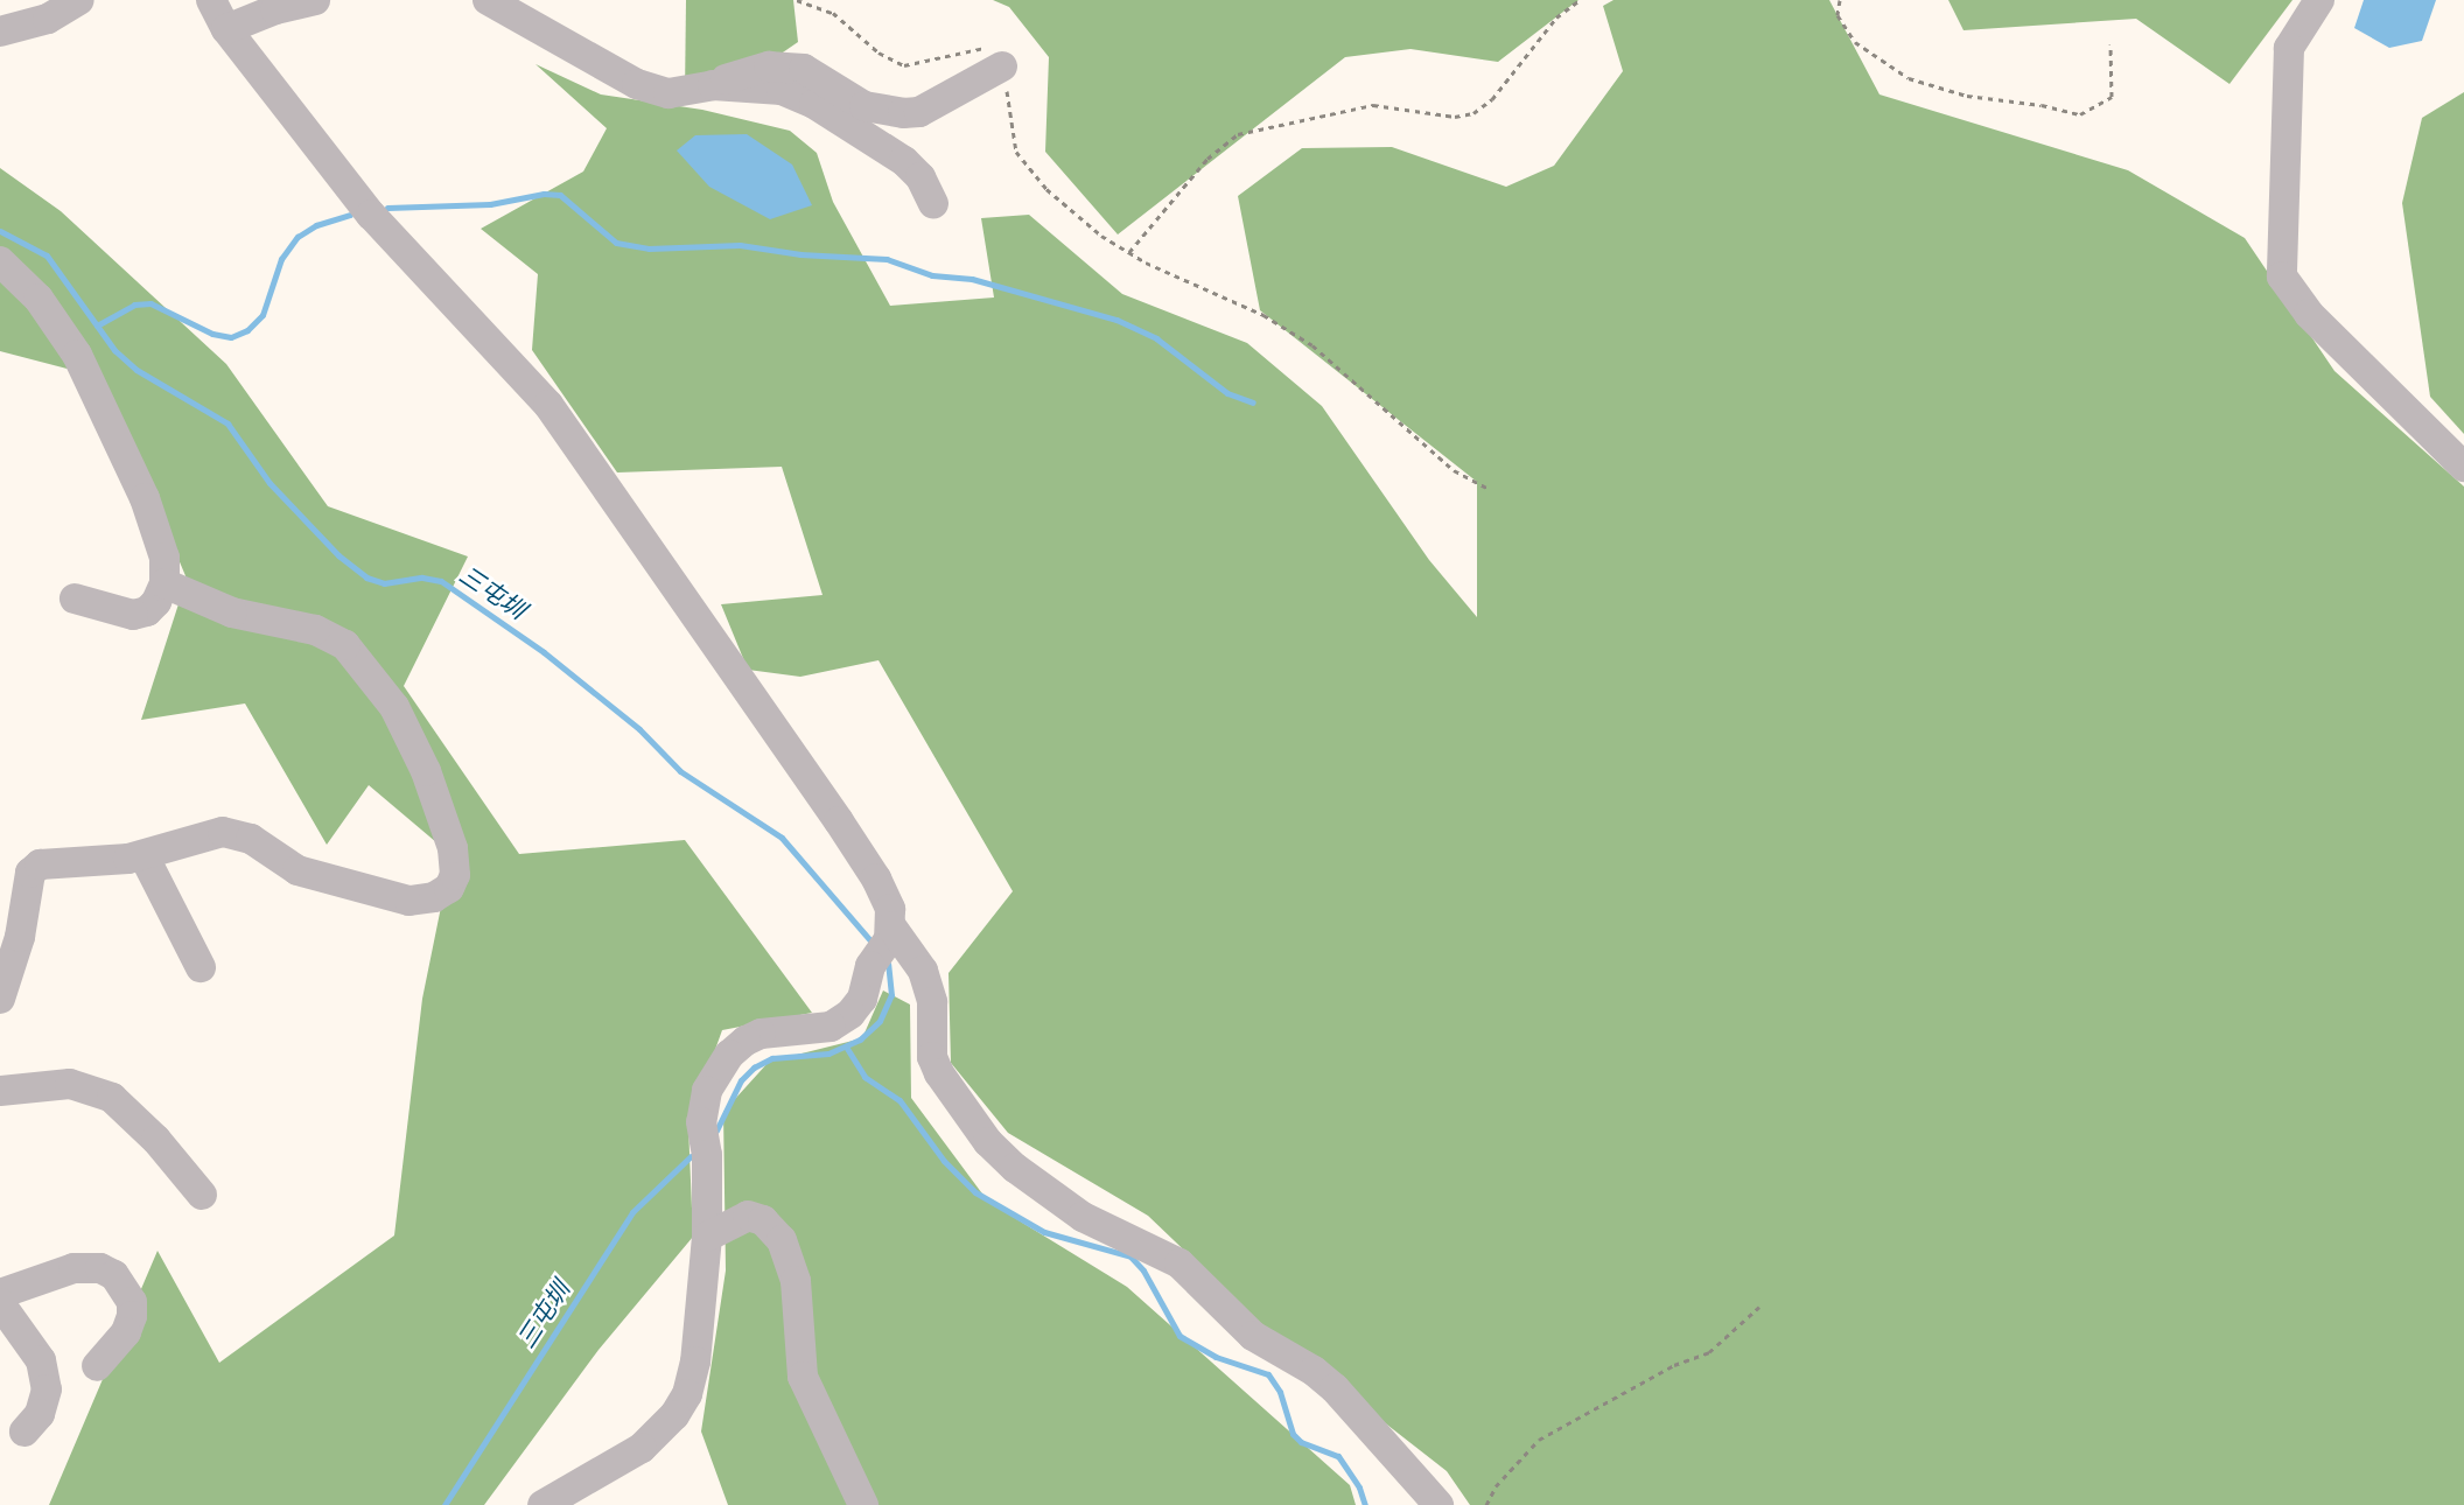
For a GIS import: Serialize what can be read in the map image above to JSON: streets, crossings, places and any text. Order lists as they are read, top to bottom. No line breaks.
{"water":["三屯圳"]}
